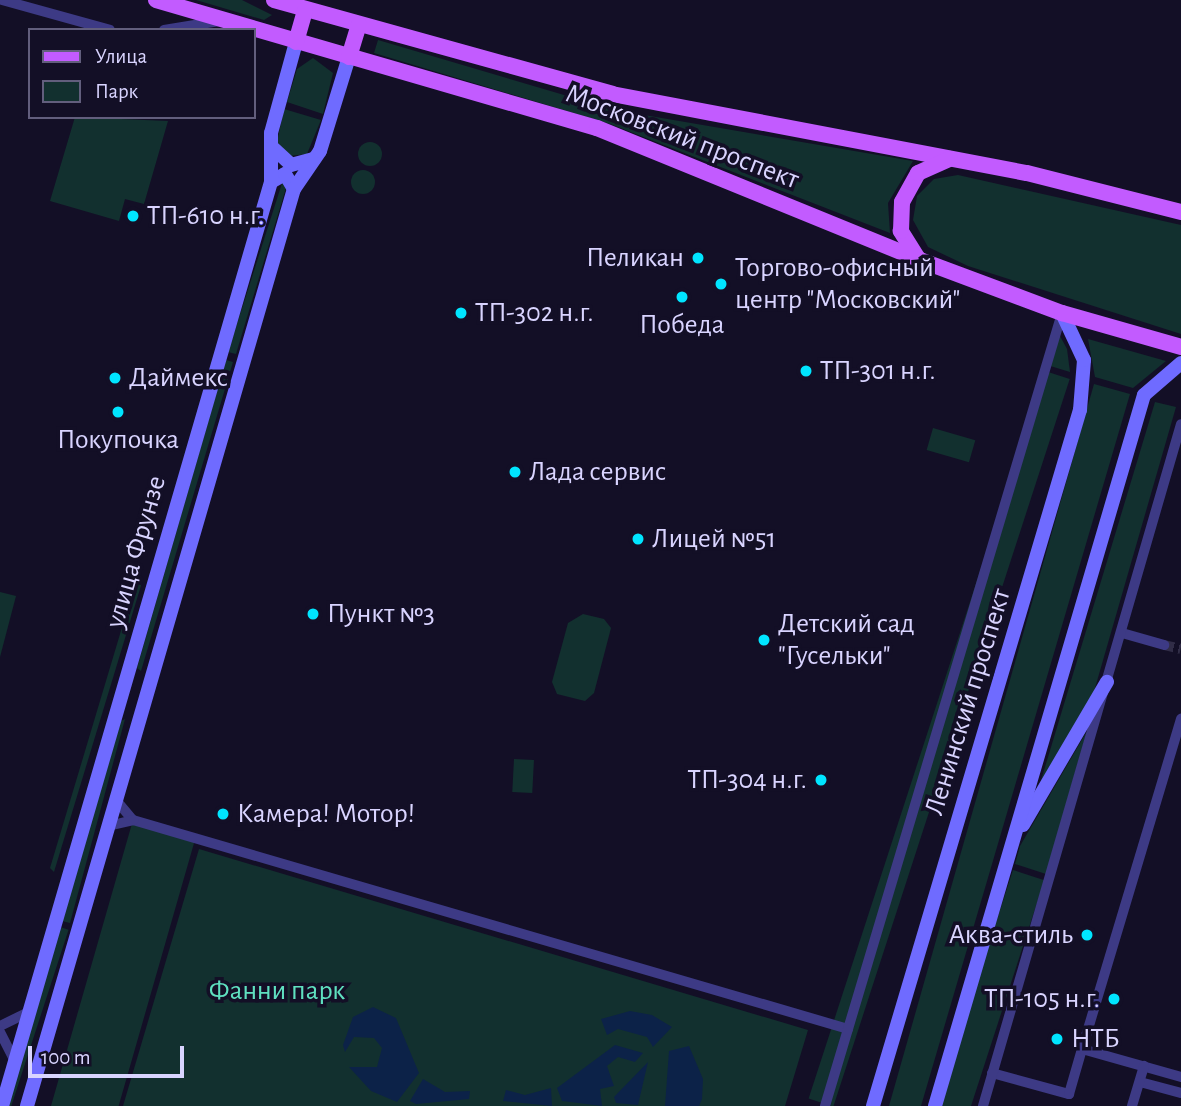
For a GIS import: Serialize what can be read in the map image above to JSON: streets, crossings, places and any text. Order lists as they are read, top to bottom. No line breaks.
{"streets":{"main road":["Московский проспект","улица Фрунзе","Ленинский проспект"]},"crossings":[["Московский проспект","улица Фрунзе"],["Московский проспект","Ленинский проспект"]],"parks":["Фанни парк"],"places":["ТП-610 н.г.","Пеликан","Торгово-офисный центр \"Московский\"","Победа","ТП-302 н.г.","ТП-301 н.г.","Даймекс","Покупочка","Лада сервис","Лицей №51","Пункт №3","Детский сад \"Гусельки\"","ТП-304 н.г.","Камера! Мотор!","Аква-стиль","ТП-105 н.г.","НТБ"],"legend":["Улица","Парк"],"scale_bar":"100 m"}
